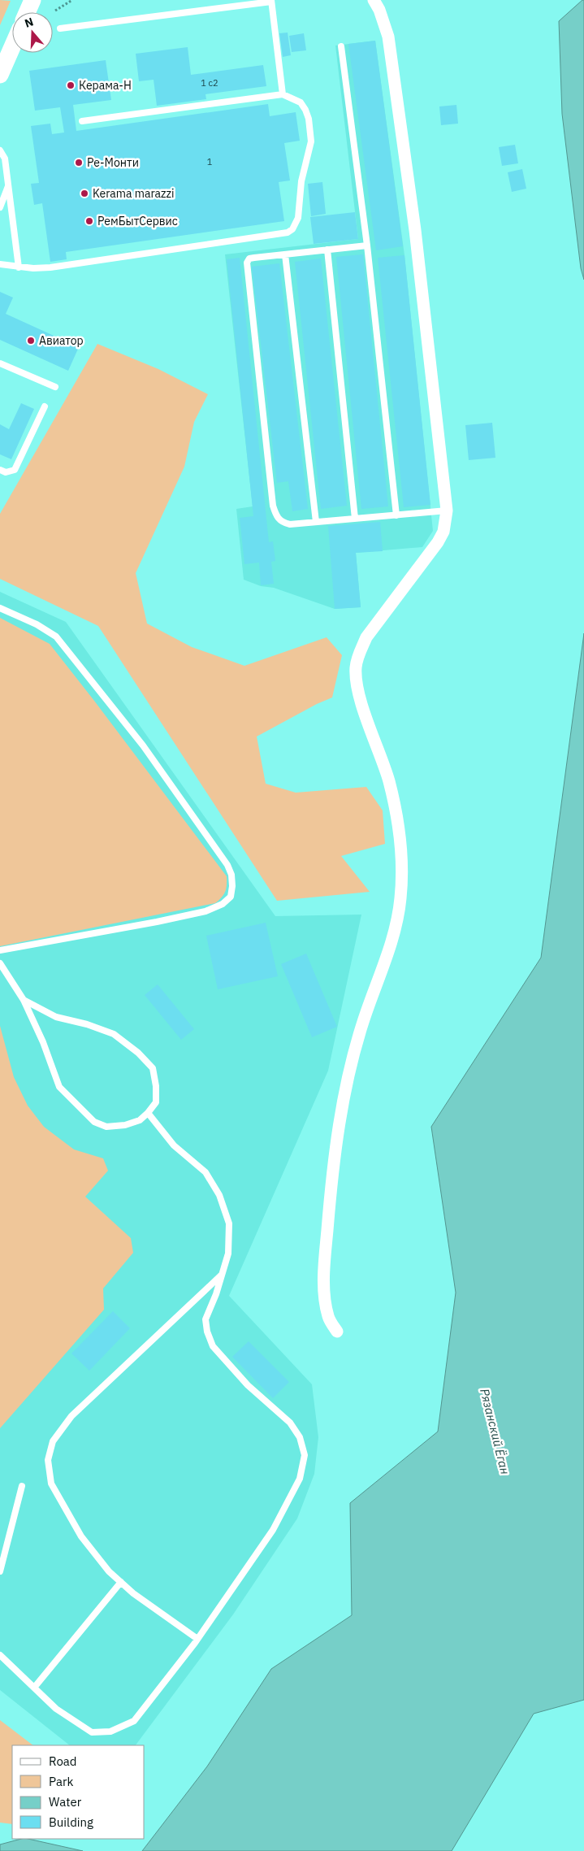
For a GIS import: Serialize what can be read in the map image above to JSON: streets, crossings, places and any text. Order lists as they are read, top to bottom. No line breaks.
{"water":["Рязанский Ёган"],"places":["Керама-Н","Ре-Монти","Kerama marazzi","РемБытСервис","Авиатор"],"house_numbers":["1 с2","1"],"legend":["Road","Park","Water","Building"],"north":"top"}
